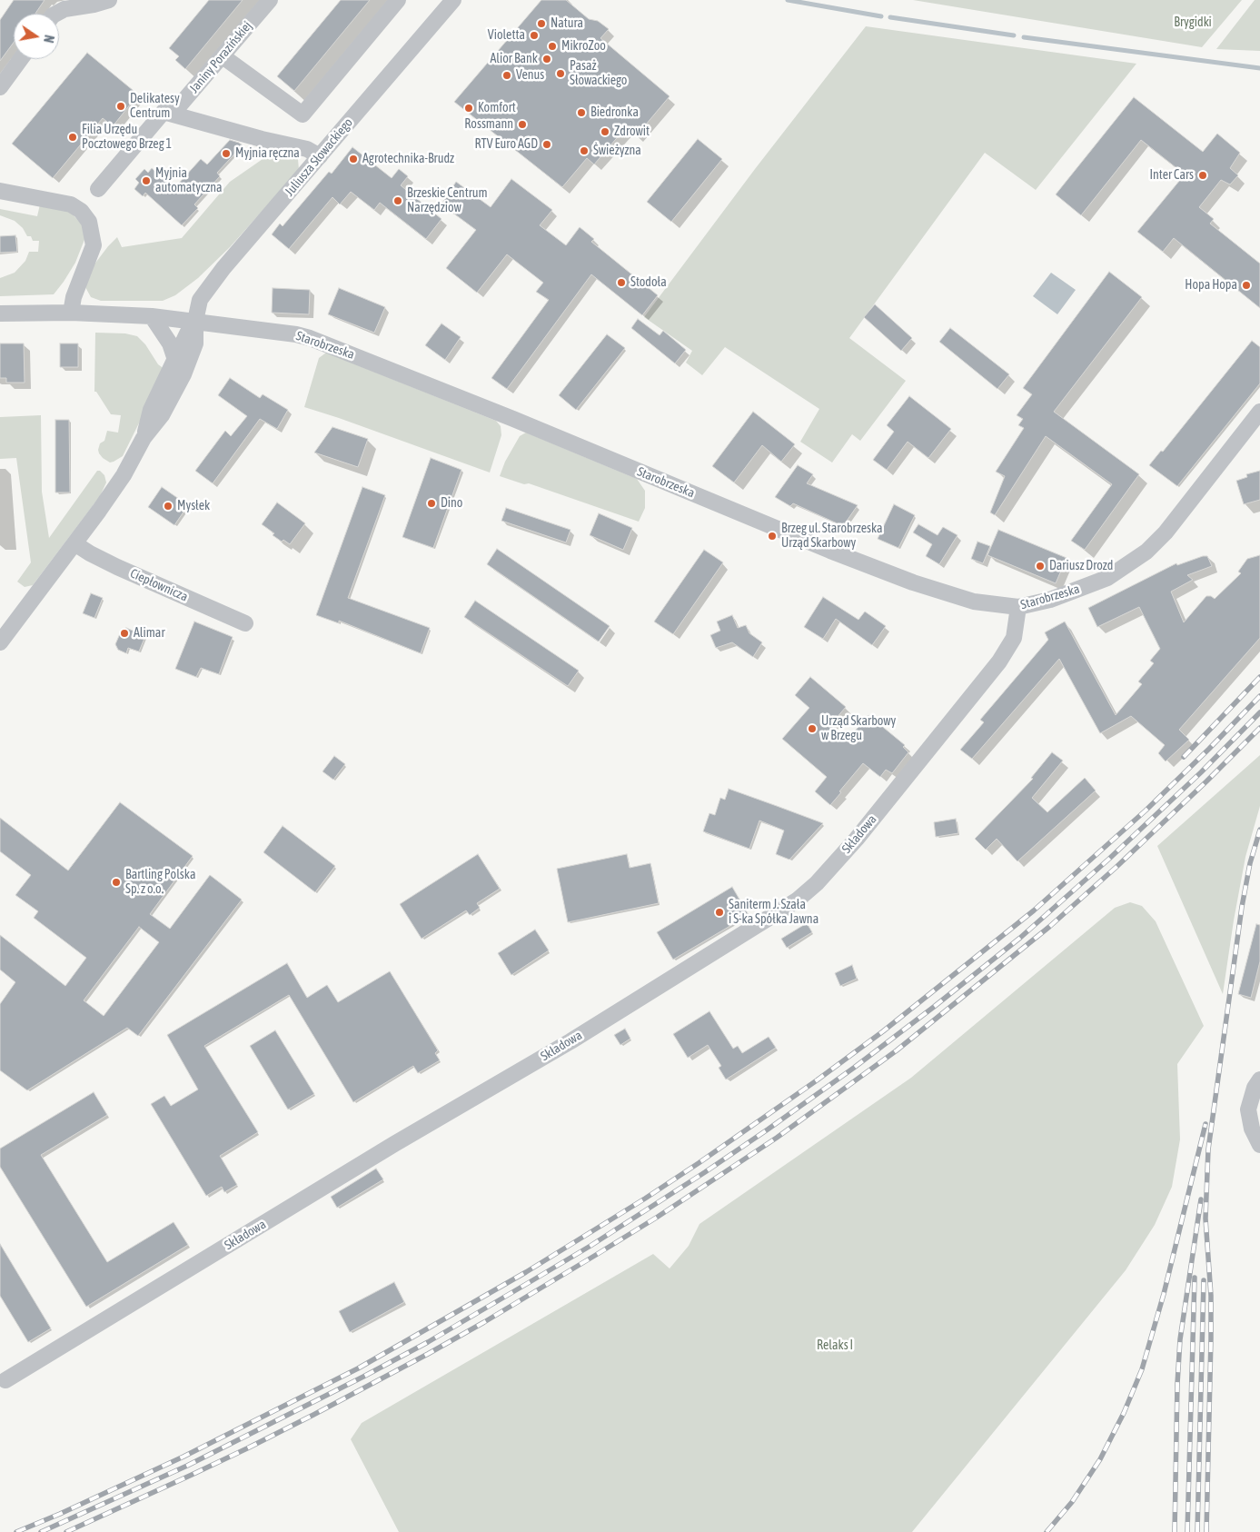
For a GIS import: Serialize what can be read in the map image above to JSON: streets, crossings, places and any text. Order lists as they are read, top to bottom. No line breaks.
{"streets":{"street":["Janiny Porazińskiej","Juliusza Słowackiego","Starobrzeska","Ciepłownicza","Składowa"]},"crossings":[["Juliusza Słowackiego","Starobrzeska"],["Starobrzeska","Składowa"]],"parks":["Brygidki","Relaks I"],"places":["Natura","Violetta","MikroZoo","Alior Bank","Pasaż Słowackiego","Venus","Delikatesy Centrum","Komfort","Biedronka","Rossmann","Zdrowit","Filia Urzędu Pocztowego Brzeg 1","RTV Euro AGD","Świeżyzna","Myjnia ręczna","Agrotechnika-Brudz","Inter Cars","Myjnia automatyczna","Brzeskie Centrum Narzędziow","Stodoła","Hopa Hopa","Dino","Mysłek","Brzeg ul. Starobrzeska Urząd Skarbowy","Dariusz Drozd","Alimar","Urząd Skarbowy w Brzegu","Bartling Polska Sp. z o.o.","Saniterm J. Szała i S-ka Spółka Jawna"],"north":"right"}
